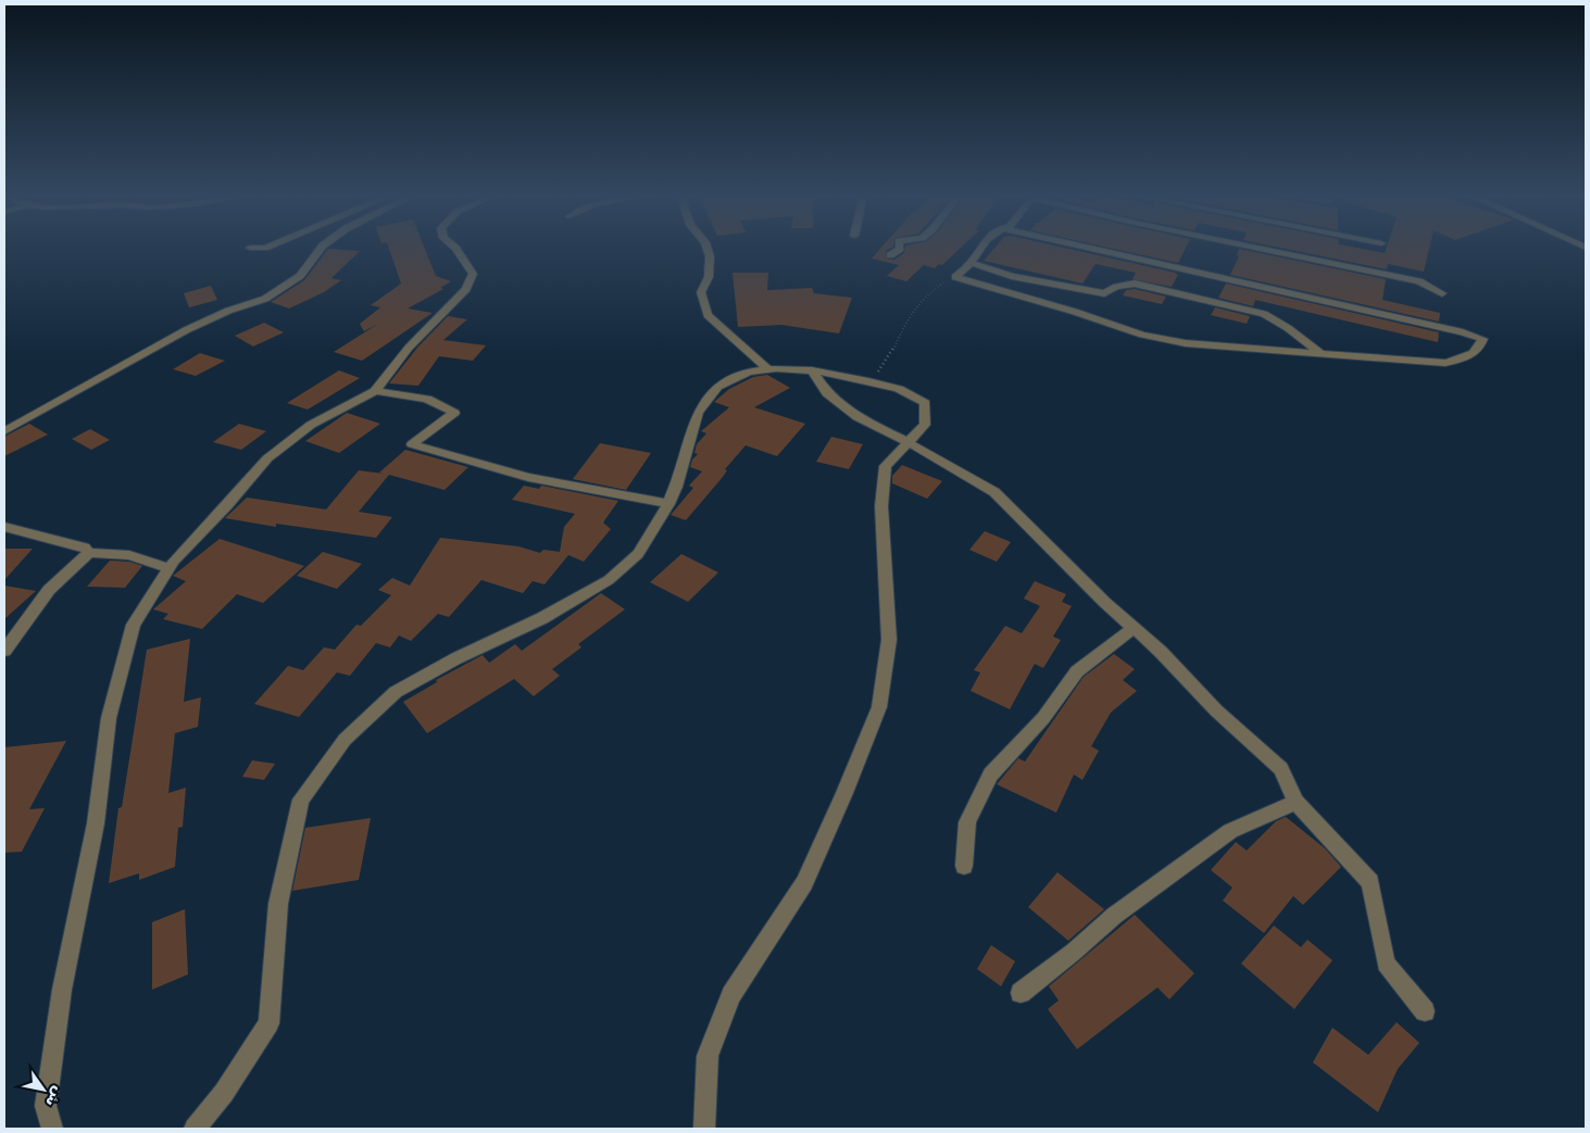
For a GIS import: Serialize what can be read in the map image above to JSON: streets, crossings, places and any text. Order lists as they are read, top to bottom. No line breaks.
{"north":"bottom right"}
